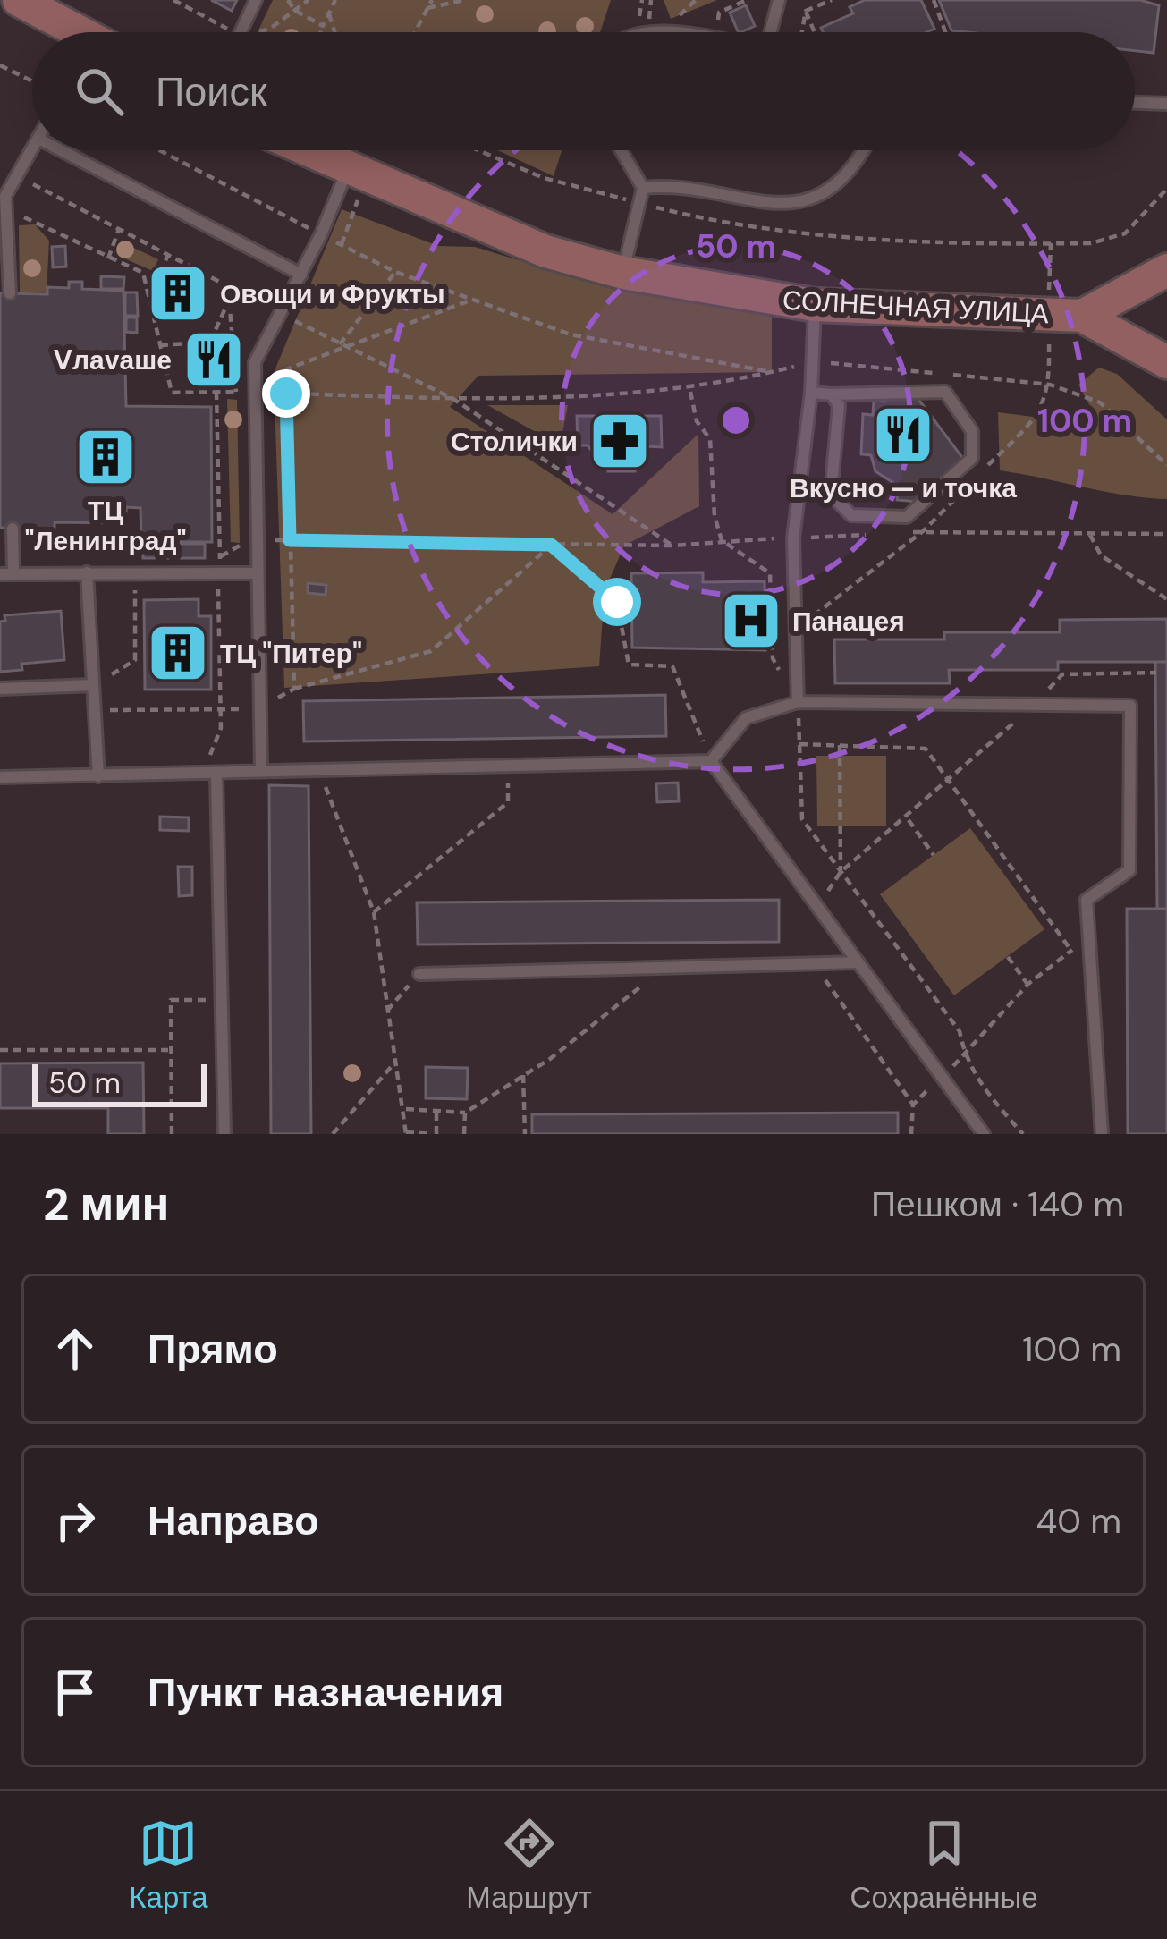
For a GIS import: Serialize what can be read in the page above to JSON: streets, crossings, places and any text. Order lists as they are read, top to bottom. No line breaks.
{"streets":{"street":["СОЛНЕЧНАЯ УЛИЦА"]},"places":{"building":["Овощи и Фрукты","ТЦ \"Ленинград\"","ТЦ \"Питер\""],"restaurant":["Vлаvаше","Вкусно — и точка"],"pharmacy":["Столички"],"hospital":["Панацея"]},"scale_bar":"50 m","page":{"search":"Поиск","scale":"50 m","heading":["2 мин","Пешком · 140 m"],"list":[["Прямо","100 m"],["Направо","40 m"],"Пункт назначения"],"nav":["Карта","Маршрут","Сохранённые"]},"rings":["50 m","100 m"]}
